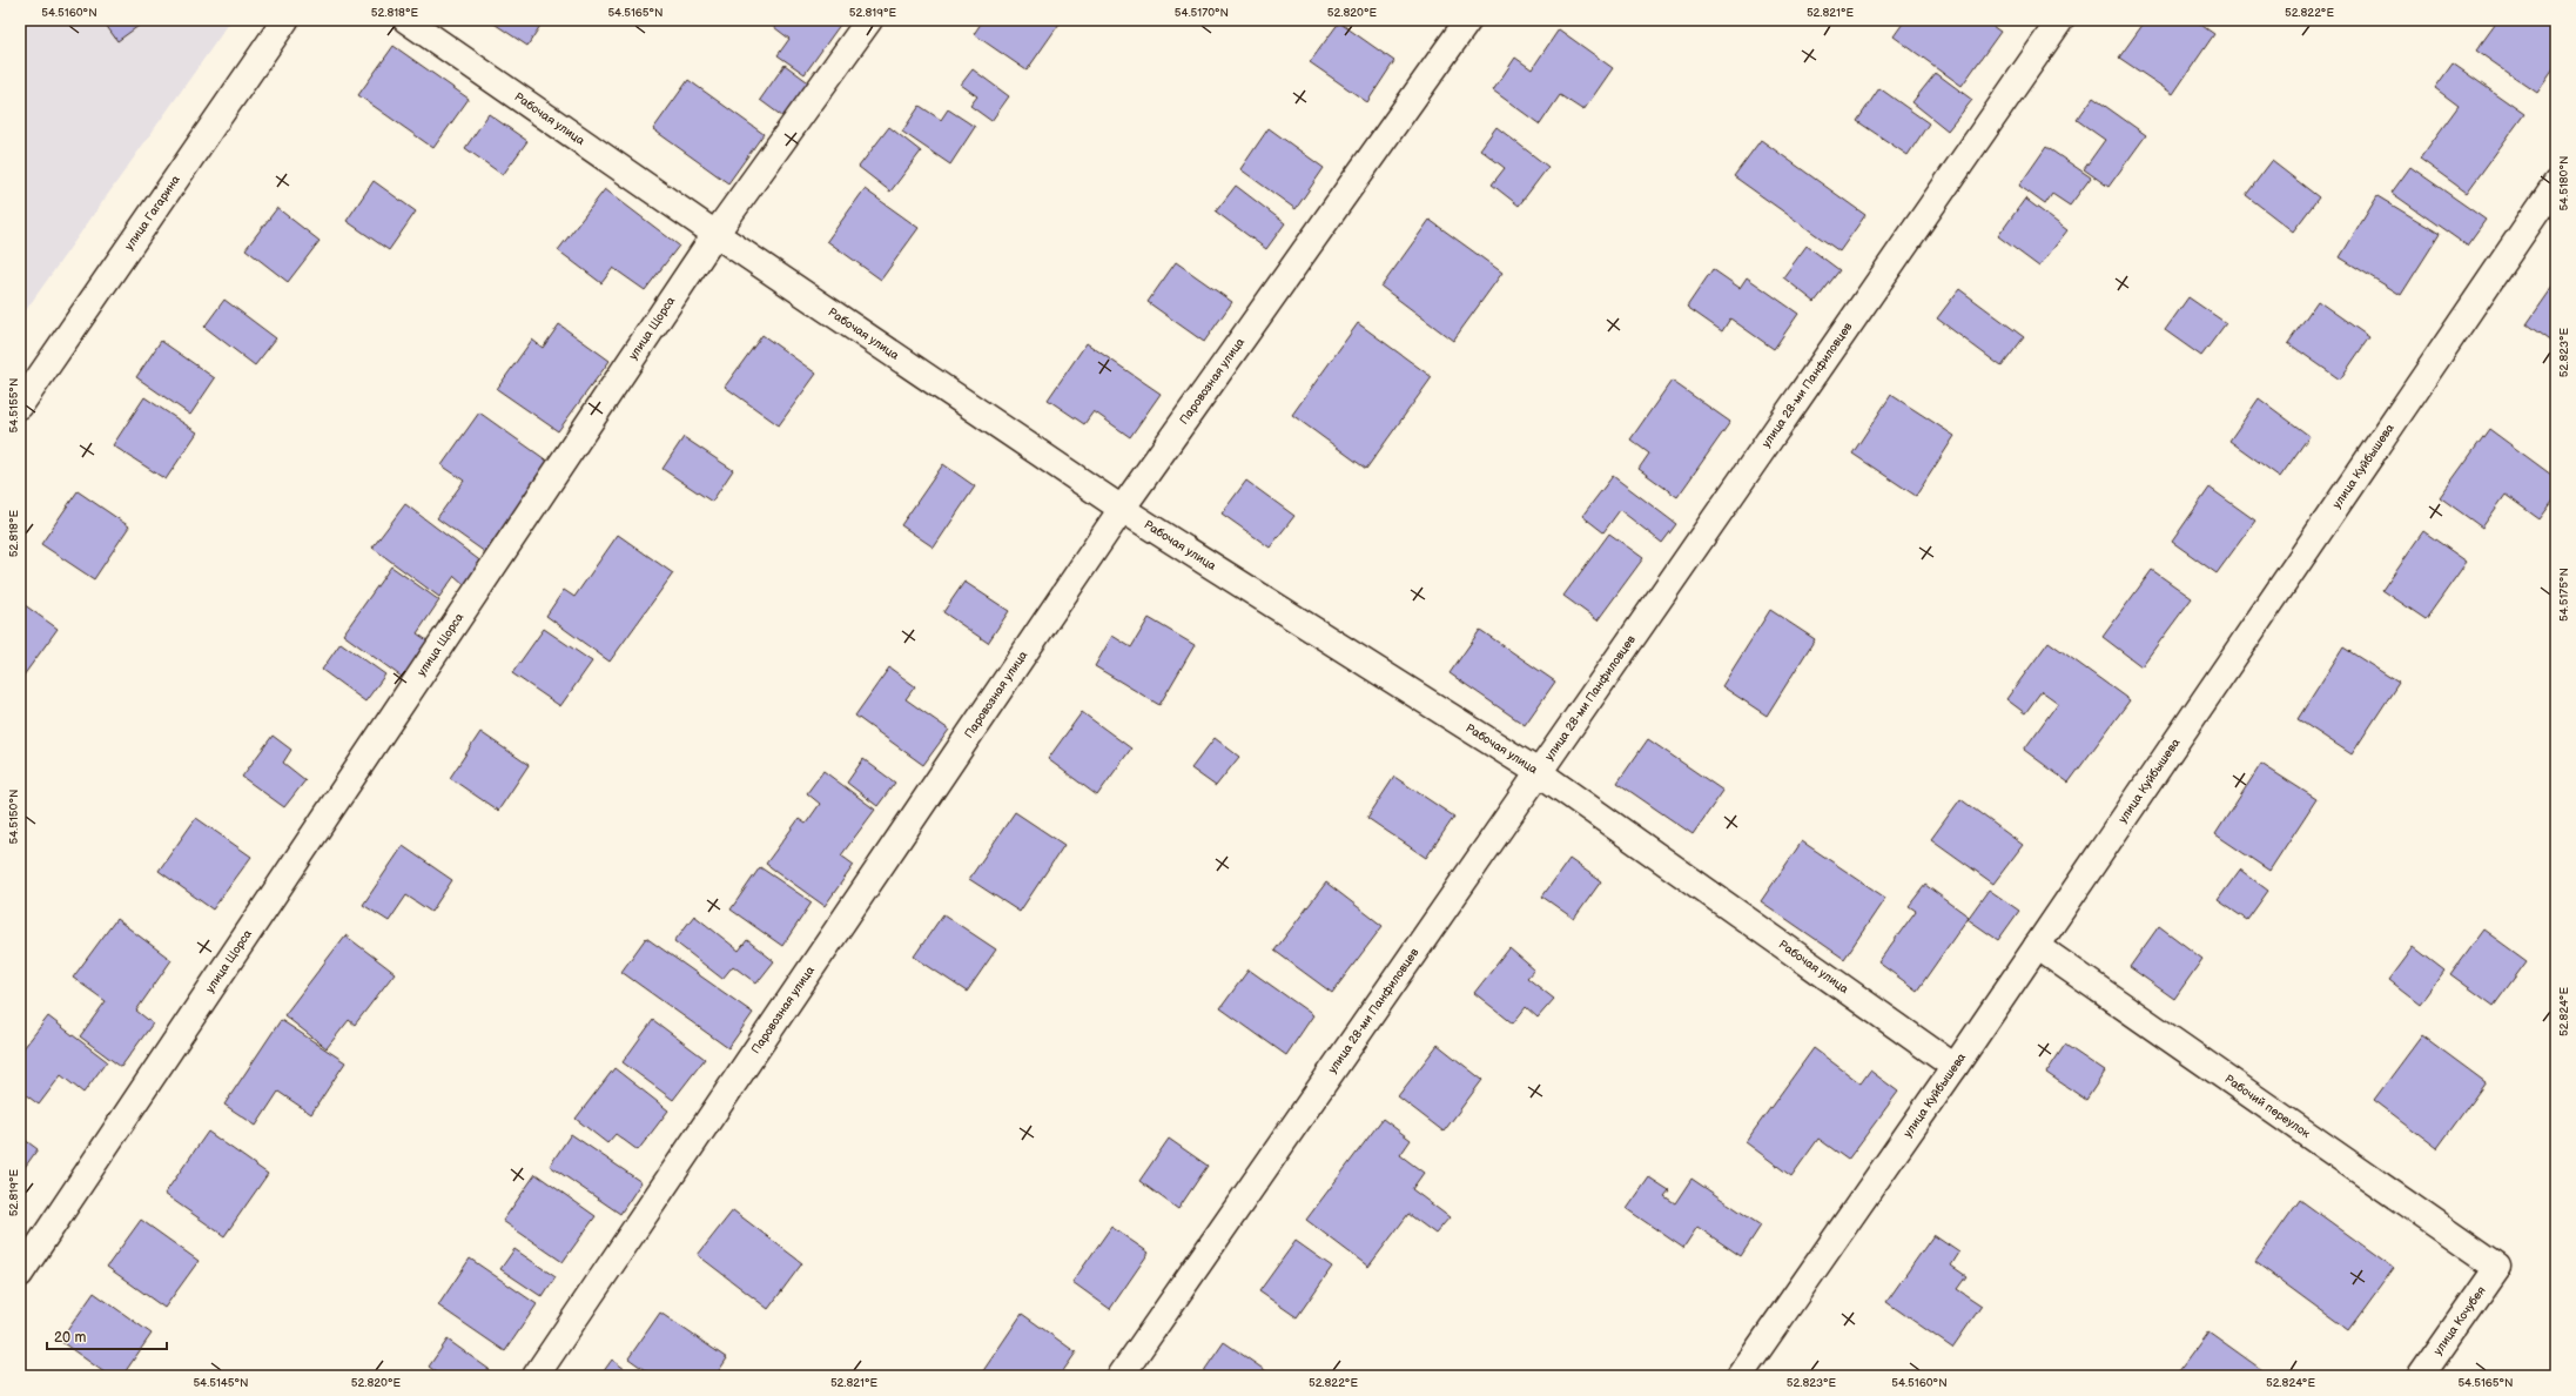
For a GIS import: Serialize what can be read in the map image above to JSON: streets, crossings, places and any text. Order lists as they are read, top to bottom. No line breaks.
{"streets":{"street":["Рабочая улица","улица Гагарина","улица Щорса","Паровозная улица","улица 28-ми Панфиловцев","улица Куйбышева","Рабочий переулок","улица Кочубея"]},"crossings":[["Рабочая улица","улица Щорса"],["Рабочая улица","Паровозная улица"],["Рабочая улица","улица 28-ми Панфиловцев"],["Рабочая улица","улица Куйбышева"],["улица Куйбышева","Рабочий переулок"],["Рабочий переулок","улица Кочубея"]],"scale_bar":"20 m","coordinates":["54.5160°N","52.818°E","54.5165°N","52.819°E","54.5170°N","52.820°E","52.821°E","52.822°E","54.5180°N","52.823°E","54.5155°N","54.5175°N","54.5150°N","52.824°E","54.5145°N"]}
